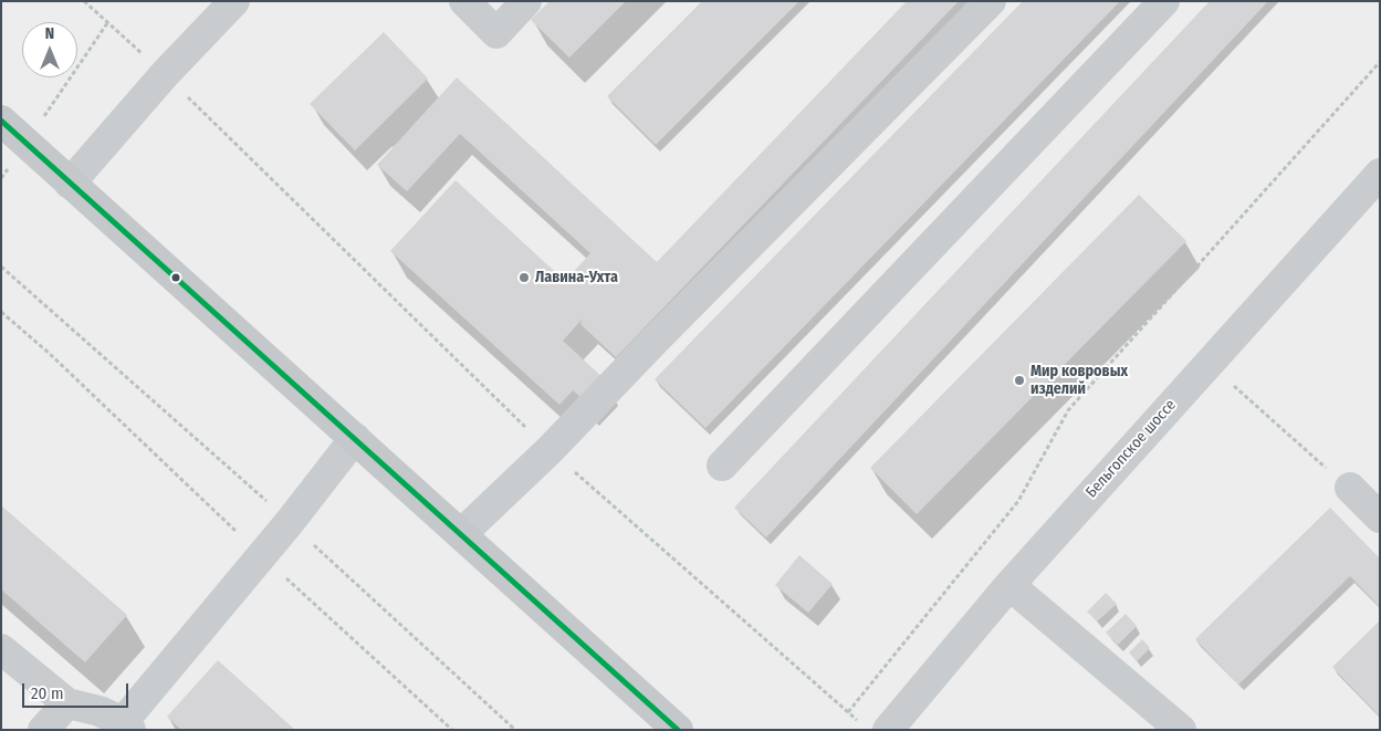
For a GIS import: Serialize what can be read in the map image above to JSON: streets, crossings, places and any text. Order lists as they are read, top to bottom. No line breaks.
{"streets":{"street":["Бельгопское шоссе"]},"places":["Лавина-Ухта","Мир ковровых изделий"],"scale_bar":"20 m","north":"top"}
